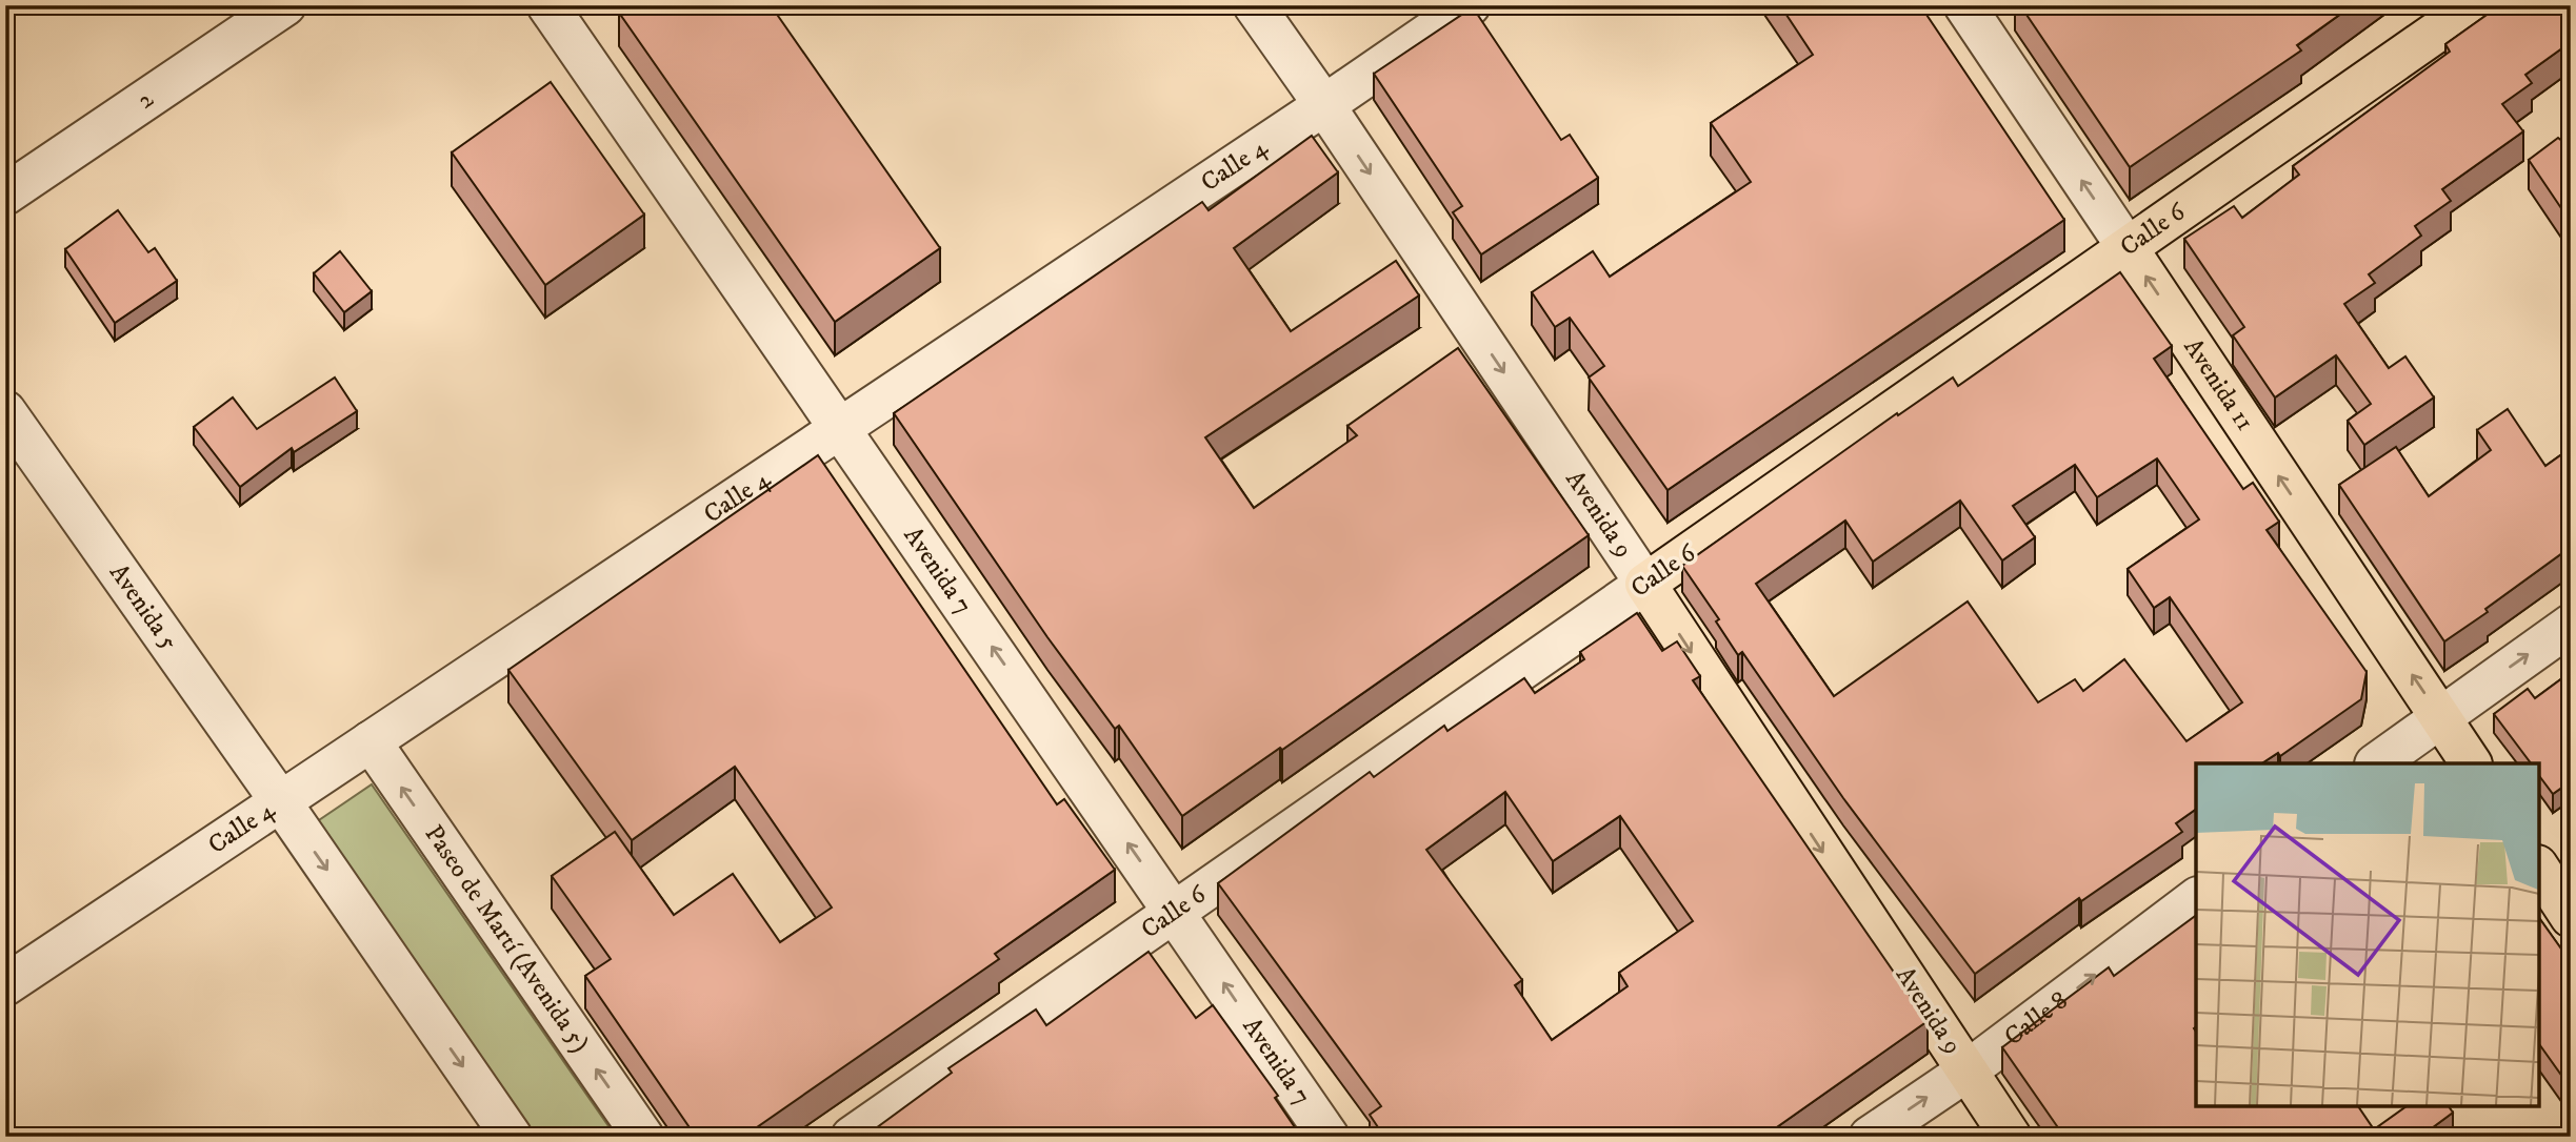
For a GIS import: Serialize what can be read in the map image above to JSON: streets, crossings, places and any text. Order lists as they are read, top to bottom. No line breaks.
{"streets":{"main road":["Calle 6","Avenida 11","Avenida 9"],"street":["2","Calle 4","Avenida 7","Avenida 5","Paseo de Martí (Avenida 5)","Calle 8"]},"crossings":[["Calle 4","Avenida 9"],["Calle 4","Avenida 7"],["Calle 4","Avenida 5"],["Calle 4","Paseo de Martí (Avenida 5)"],["Calle 6","Avenida 11"],["Calle 6","Avenida 9"],["Calle 6","Avenida 7"],["Avenida 9","Calle 8"]],"one_way":["Avenida 11","Avenida 9","Avenida 7","Calle 8"]}
